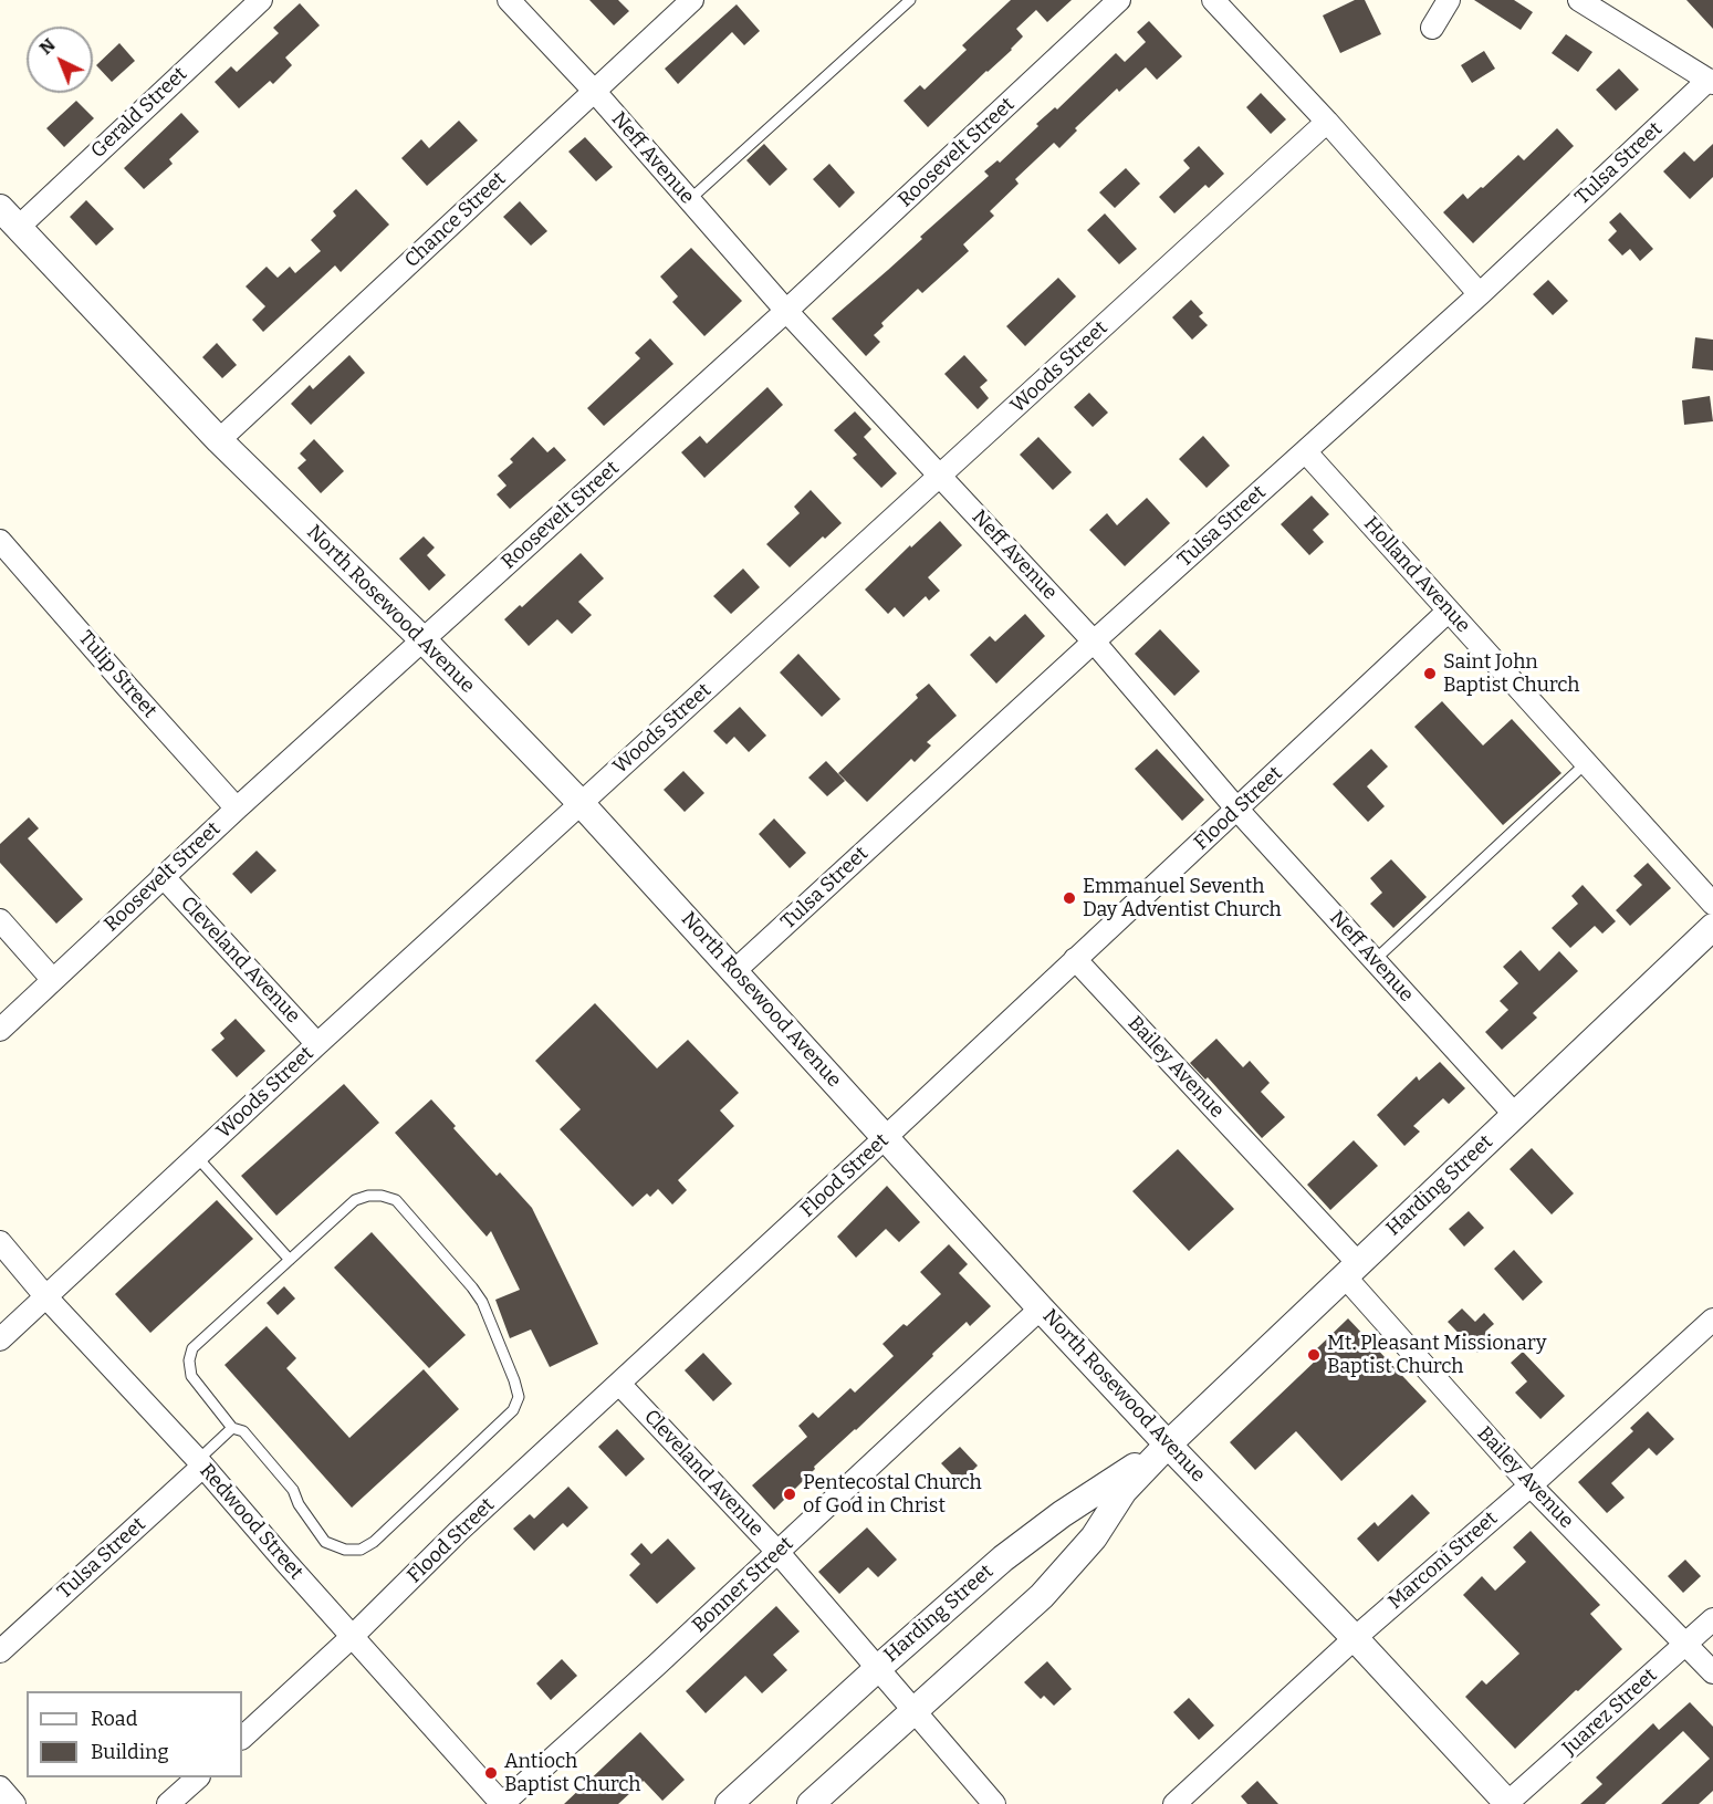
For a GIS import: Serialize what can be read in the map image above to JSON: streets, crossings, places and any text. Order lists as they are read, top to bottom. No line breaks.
{"streets":{"street":["Gerald Street","Roosevelt Street","Neff Avenue","Tulsa Street","Chance Street","Woods Street","Holland Avenue","North Rosewood Avenue","Tulip Street","Flood Street","Cleveland Avenue","Bailey Avenue","Harding Street","Redwood Street","Marconi Street","Bonner Street","Juarez Street"]},"crossings":[["Gerald Street","North Rosewood Avenue"],["Roosevelt Street","Neff Avenue"],["Roosevelt Street","North Rosewood Avenue"],["Roosevelt Street","Tulip Street"],["Roosevelt Street","Cleveland Avenue"],["Neff Avenue","Tulsa Street"],["Neff Avenue","Chance Street"],["Neff Avenue","Woods Street"],["Neff Avenue","Flood Street"],["Neff Avenue","Harding Street"],["Tulsa Street","Holland Avenue"],["Tulsa Street","North Rosewood Avenue"],["Tulsa Street","Redwood Street"],["Chance Street","North Rosewood Avenue"],["Woods Street","North Rosewood Avenue"],["Woods Street","Cleveland Avenue"],["Woods Street","Redwood Street"],["Holland Avenue","Flood Street"],["North Rosewood Avenue","Flood Street"],["North Rosewood Avenue","Harding Street"],["North Rosewood Avenue","Marconi Street"],["North Rosewood Avenue","Bonner Street"],["North Rosewood Avenue","Juarez Street"],["Flood Street","Cleveland Avenue"],["Flood Street","Bailey Avenue"],["Flood Street","Redwood Street"],["Cleveland Avenue","Harding Street"],["Cleveland Avenue","Bonner Street"],["Bailey Avenue","Harding Street"],["Bailey Avenue","Marconi Street"],["Bailey Avenue","Juarez Street"],["Redwood Street","Bonner Street"]],"places":["Saint John Baptist Church","Emmanuel Seventh Day Adventist Church","Mt. Pleasant Missionary Baptist Church","Pentecostal Church of God in Christ","Antioch Baptist Church"],"legend":["Road","Building"],"north":"top left"}
